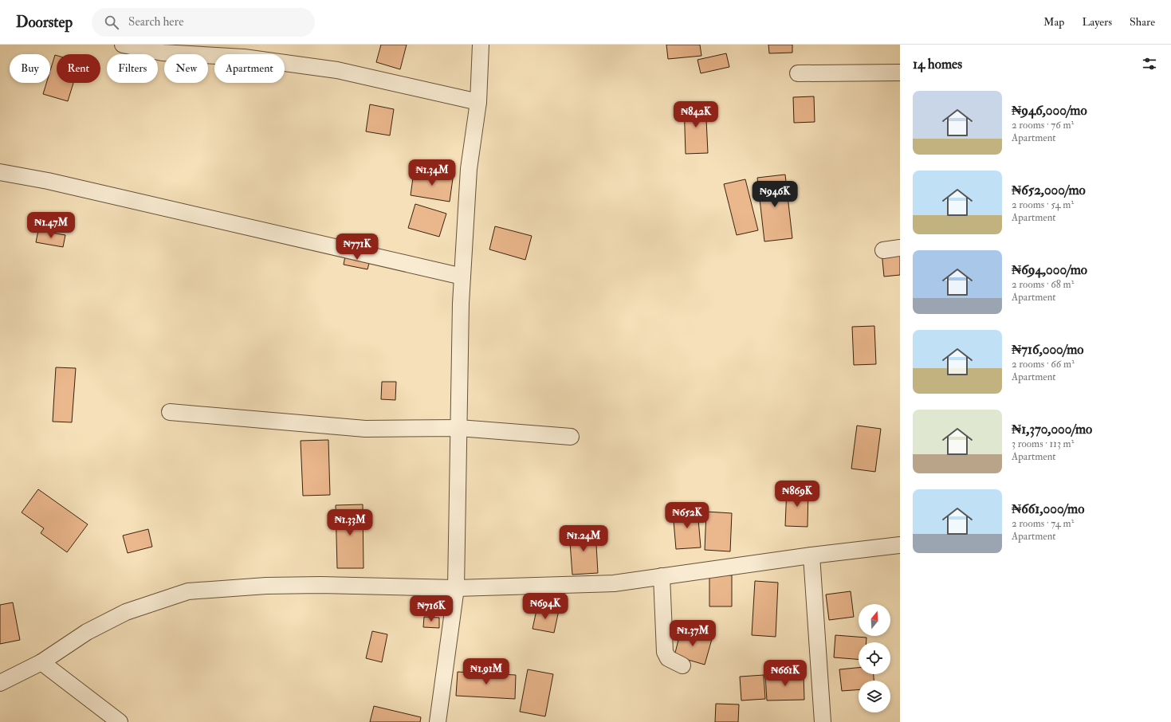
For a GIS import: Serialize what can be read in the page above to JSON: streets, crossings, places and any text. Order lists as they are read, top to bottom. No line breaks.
{"north":"top","page":{"header":"Doorstep","search":"Search here","nav":["Map","Layers","Share"],"heading":"14 homes","chip":["Buy","Rent","Filters","New","Apartment"],"list":[{"name":"₦946,000/mo","note":"2 rooms · 76 m² · Apartment"},{"name":"₦652,000/mo","note":"2 rooms · 54 m² · Apartment"},{"name":"₦694,000/mo","note":"2 rooms · 68 m² · Apartment"},{"name":"₦716,000/mo","note":"2 rooms · 66 m² · Apartment"},{"name":"₦1,370,000/mo","note":"3 rooms · 113 m² · Apartment"},{"name":"₦661,000/mo","note":"2 rooms · 74 m² · Apartment"}],"price":["₦842K","₦1.34M","₦946K","₦1.47M","₦771K","₦869K","₦652K","₦1.33M","₦1.24M","₦694K","₦716K","₦1.37M","₦1.91M","₦661K"]}}
